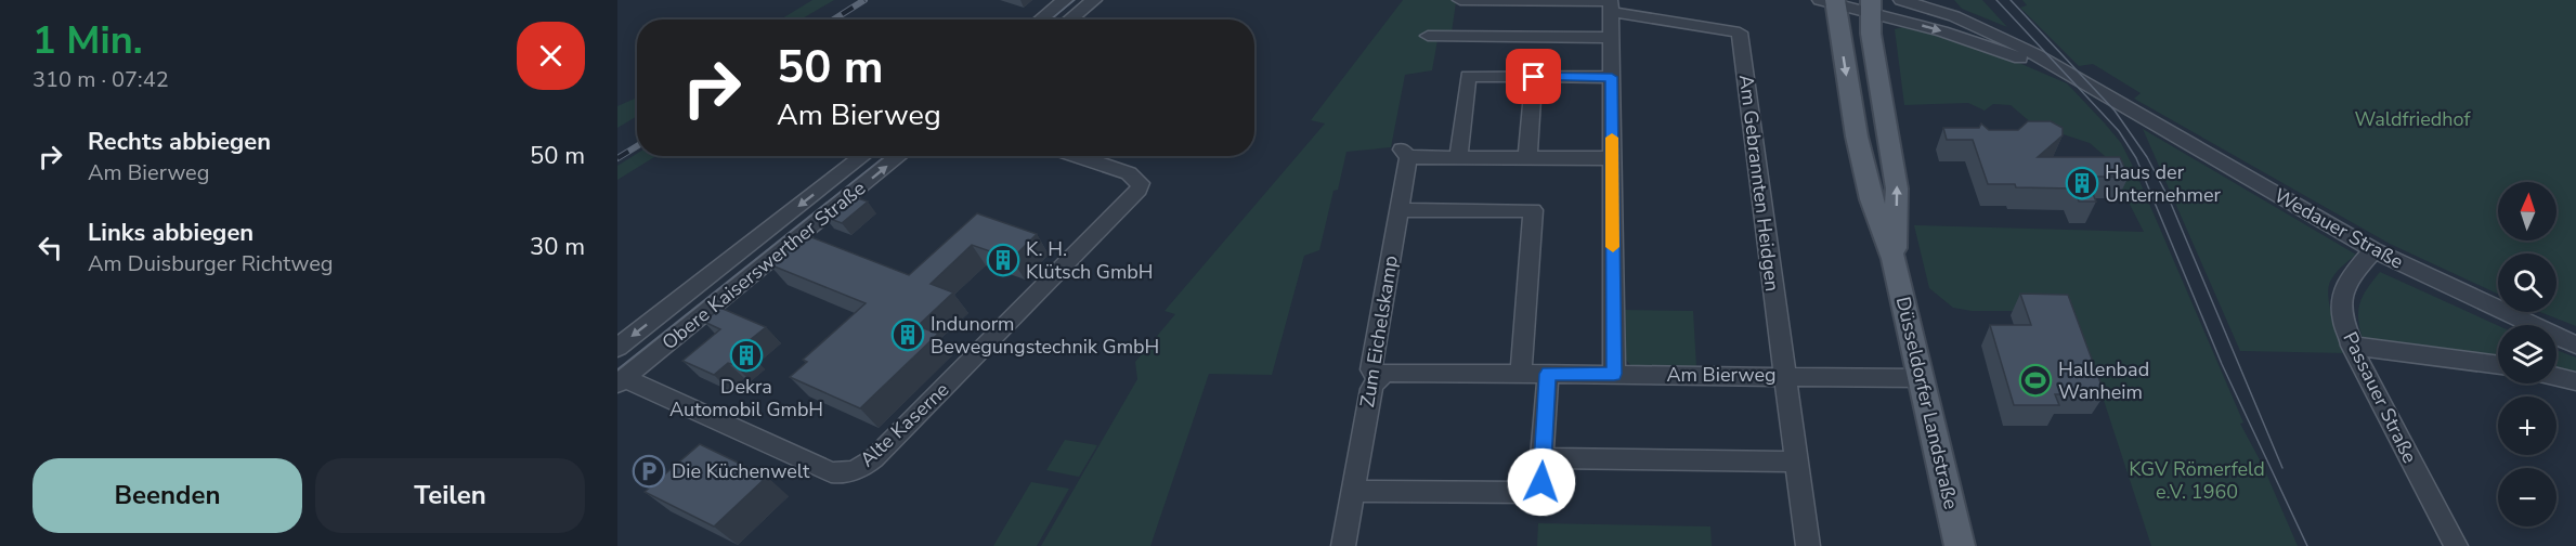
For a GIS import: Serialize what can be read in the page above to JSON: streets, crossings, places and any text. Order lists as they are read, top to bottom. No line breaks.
{"streets":{"main road":["Düsseldorfer Landstraße"],"street":["Am Gebrannten Heidgen","Wedauer Straße","Obere Kaiserswerther Straße","Zum Eichelskamp","Am Bierweg","Passauer Straße","Alte Kaserne"]},"crossings":[["Am Gebrannten Heidgen","Am Bierweg"],["Wedauer Straße","Passauer Straße"],["Wedauer Straße","Düsseldorfer Landstraße"],["Obere Kaiserswerther Straße","Alte Kaserne"],["Zum Eichelskamp","Am Bierweg"],["Am Bierweg","Düsseldorfer Landstraße"]],"parks":["Waldfriedhof","KGV Römerfeld e.V. 1960"],"places":{"building":["Haus der Unternehmer","K. H. Klütsch GmbH","Indunorm Bewegungstechnik GmbH","Dekra Automobil GmbH"],"sports":["Hallenbad Wanheim"],"parking":["Die Küchenwelt"]},"north":"top","page":{"heading":["1 Min.","310 m · 07:42"],"turn":["50 m","Am Bierweg"],"list":[{"name":"Rechts abbiegen","note":"Am Bierweg","value":"50 m"},{"name":"Links abbiegen","note":"Am Duisburger Richtweg","value":"30 m"}],"map_buttons":["+","−"],"buttons":["Beenden","Teilen"]}}
